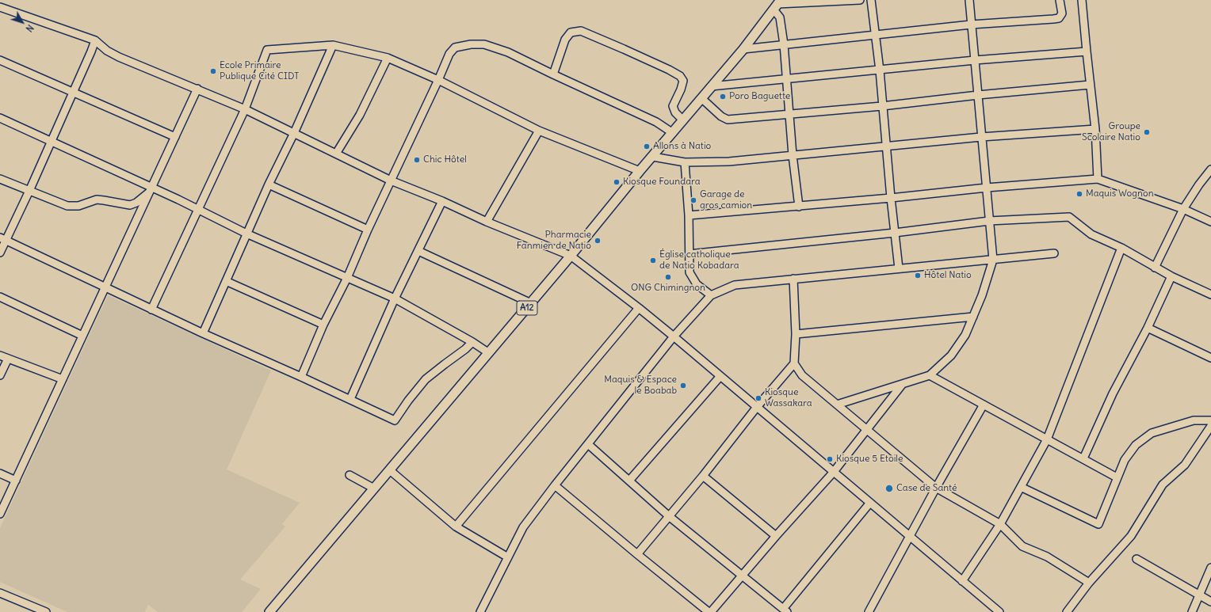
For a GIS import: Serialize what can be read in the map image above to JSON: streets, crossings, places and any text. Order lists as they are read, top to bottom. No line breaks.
{"streets":{"main road":["A12"]},"places":["Ecole Primaire Publique Cité CIDT","Poro Baguette","Groupe Scolaire Natio","Allons à Natio","Chic Hôtel","Kiosque Foundara","Maquis Wognon","Garage de gros camion","Pharmacie Fanmien de Natio","Église catholique de Natio Kobadara","Hôtel Natio","ONG Chimingnon","Maquis & Espace le Boabab","Kiosque Wassakara","Kiosque 5 Etoile","Case de Santé"],"north":"bottom right"}
